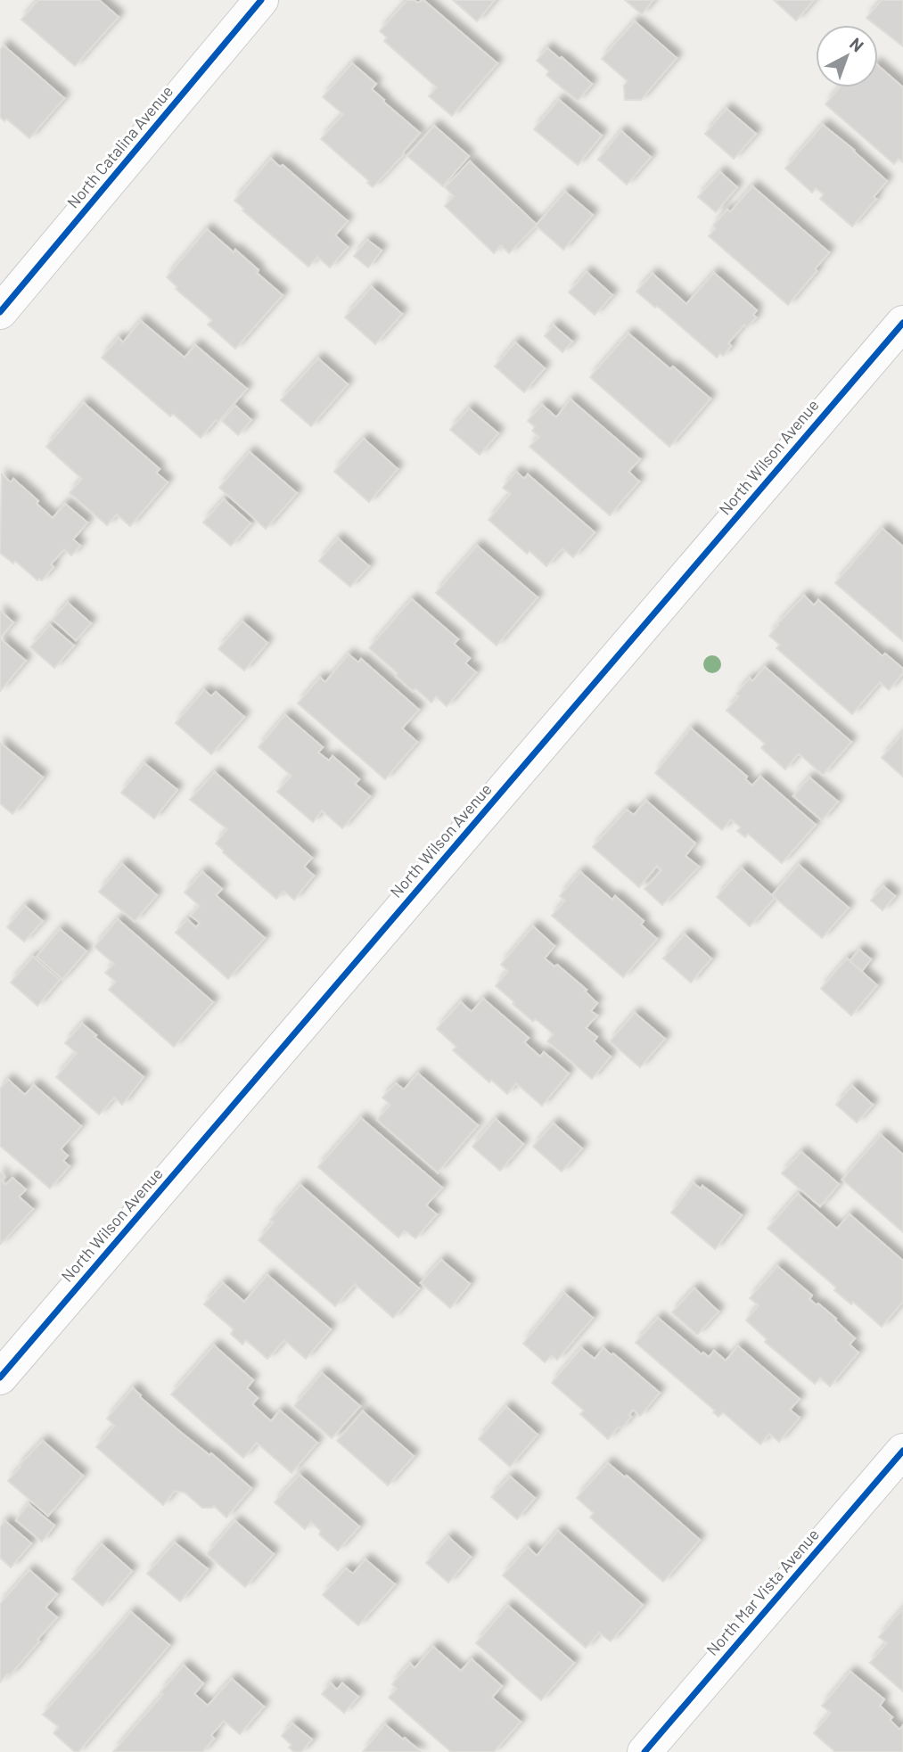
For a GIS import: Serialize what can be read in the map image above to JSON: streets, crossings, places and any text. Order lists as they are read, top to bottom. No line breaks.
{"streets":{"street":["North Catalina Avenue","North Wilson Avenue","North Mar Vista Avenue"]},"north":"top right"}
